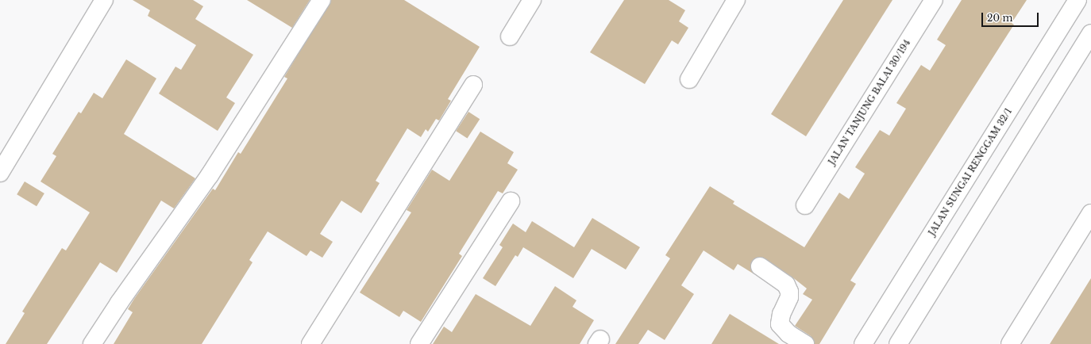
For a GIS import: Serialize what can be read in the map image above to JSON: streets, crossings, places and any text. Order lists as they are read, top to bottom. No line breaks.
{"streets":{"street":["JALAN TANJUNG BALAI 30/194","JALAN SUNGAI RENGGAM 32/1"]},"scale_bar":"20 m"}
